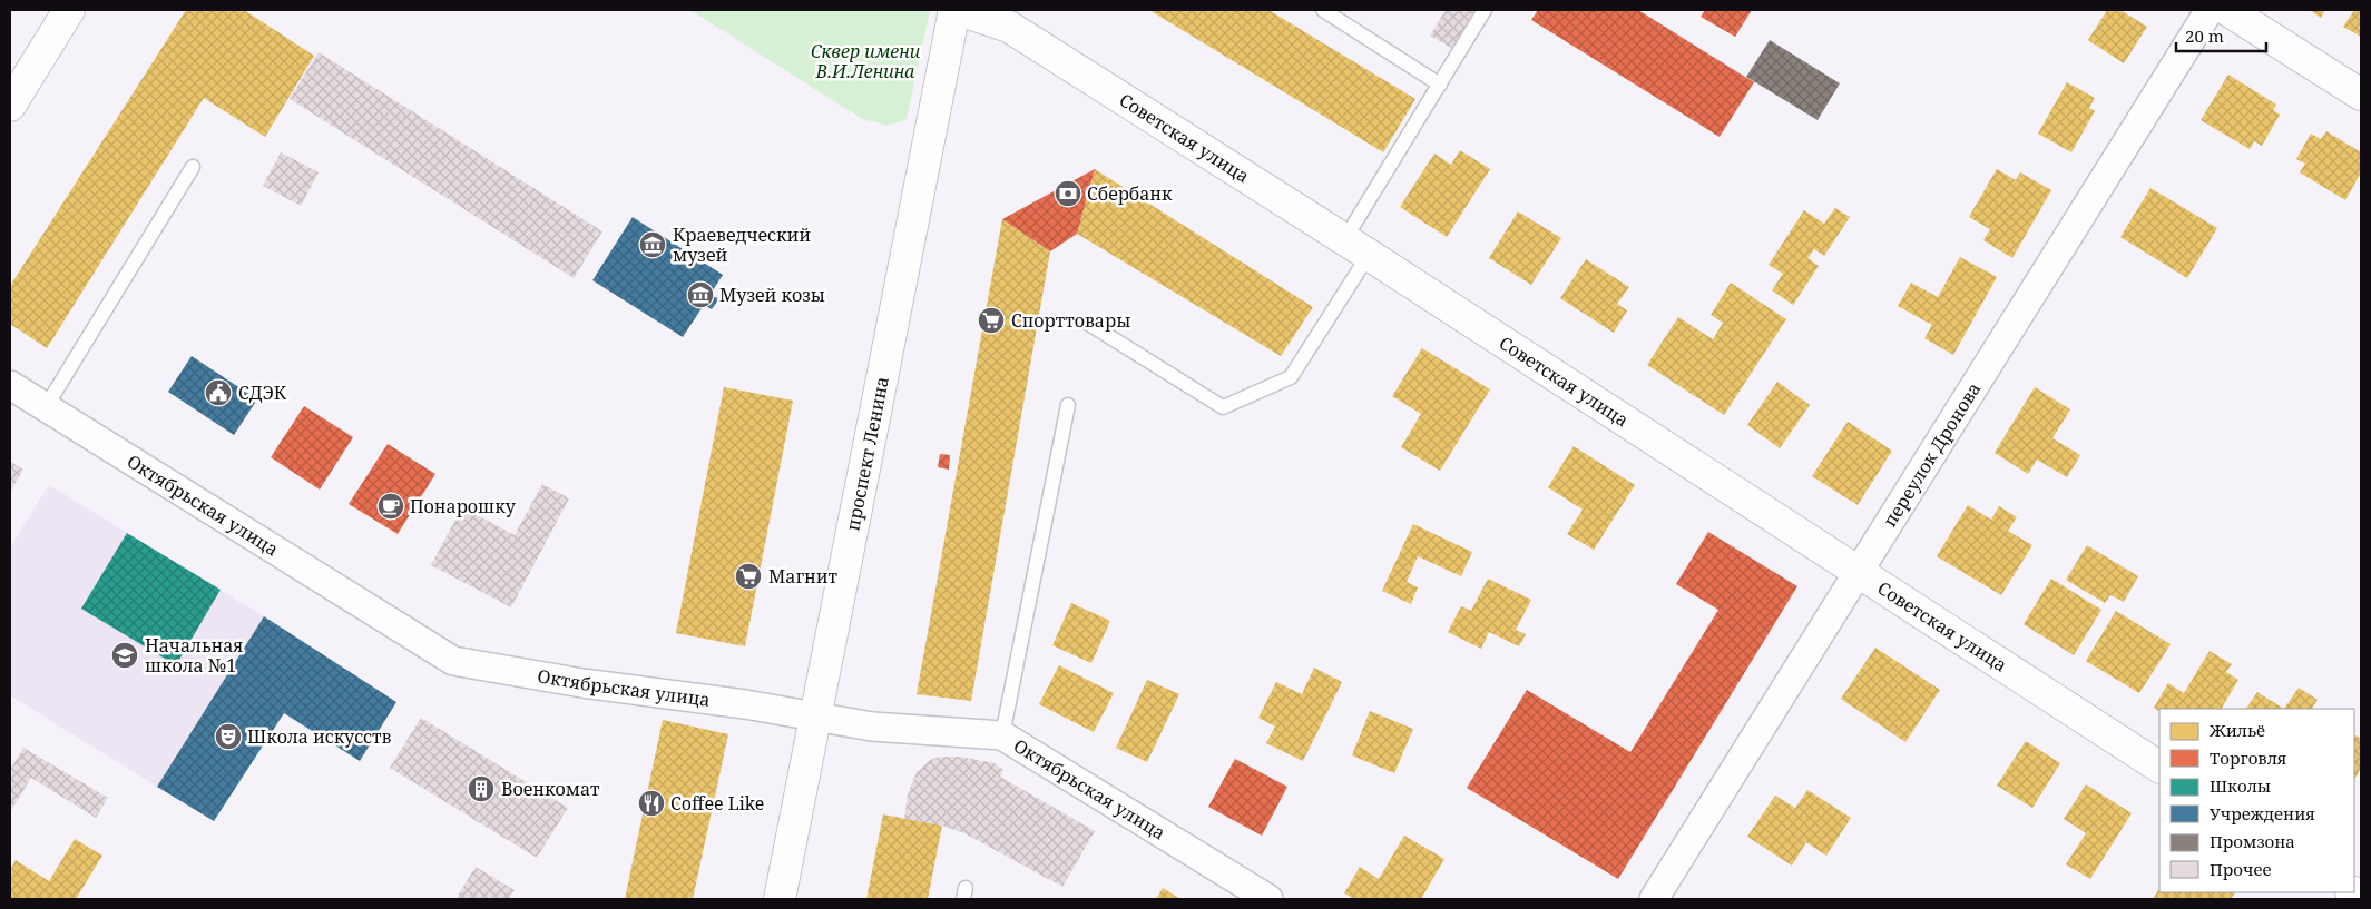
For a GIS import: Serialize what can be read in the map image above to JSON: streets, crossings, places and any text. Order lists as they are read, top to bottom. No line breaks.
{"streets":{"main road":["Советская улица","проспект Ленина"],"street":["переулок Дронова","Октябрьская улица"]},"crossings":[["Советская улица","переулок Дронова"],["проспект Ленина","Октябрьская улица"]],"parks":["Сквер имени В.И.Ленина"],"places":{"bank":["Сбербанк"],"museum":["Краеведческий музей","Музей козы"],"supermarket":["Спорттовары","Магнит"],"public building":["СДЭК"],"cafe":["Понарошку"],"school or university":["Начальная школа №1"],"theatre":["Школа искусств"],"building":["Военкомат"],"restaurant":["Coffee Like"]},"legend":["Жильё","Торговля","Школы","Учреждения","Промзона","Прочее"],"scale_bar":"20 m"}
